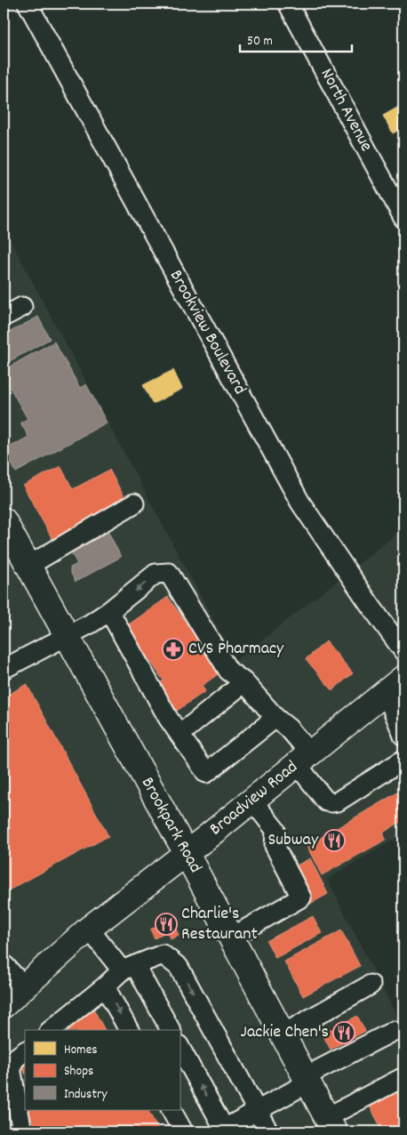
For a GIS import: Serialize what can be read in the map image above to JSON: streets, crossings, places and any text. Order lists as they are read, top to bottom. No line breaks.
{"streets":{"main road":["Broadview Road","Brookpark Road"],"street":["North Avenue","Brookview Boulevard"]},"crossings":[["Broadview Road","Brookpark Road"]],"places":{"pharmacy":["CVS Pharmacy"],"restaurant":["Subway","Charlie's Restaurant","Jackie Chen's"]},"legend":["Homes","Shops","Industry"],"scale_bar":"50 m"}
